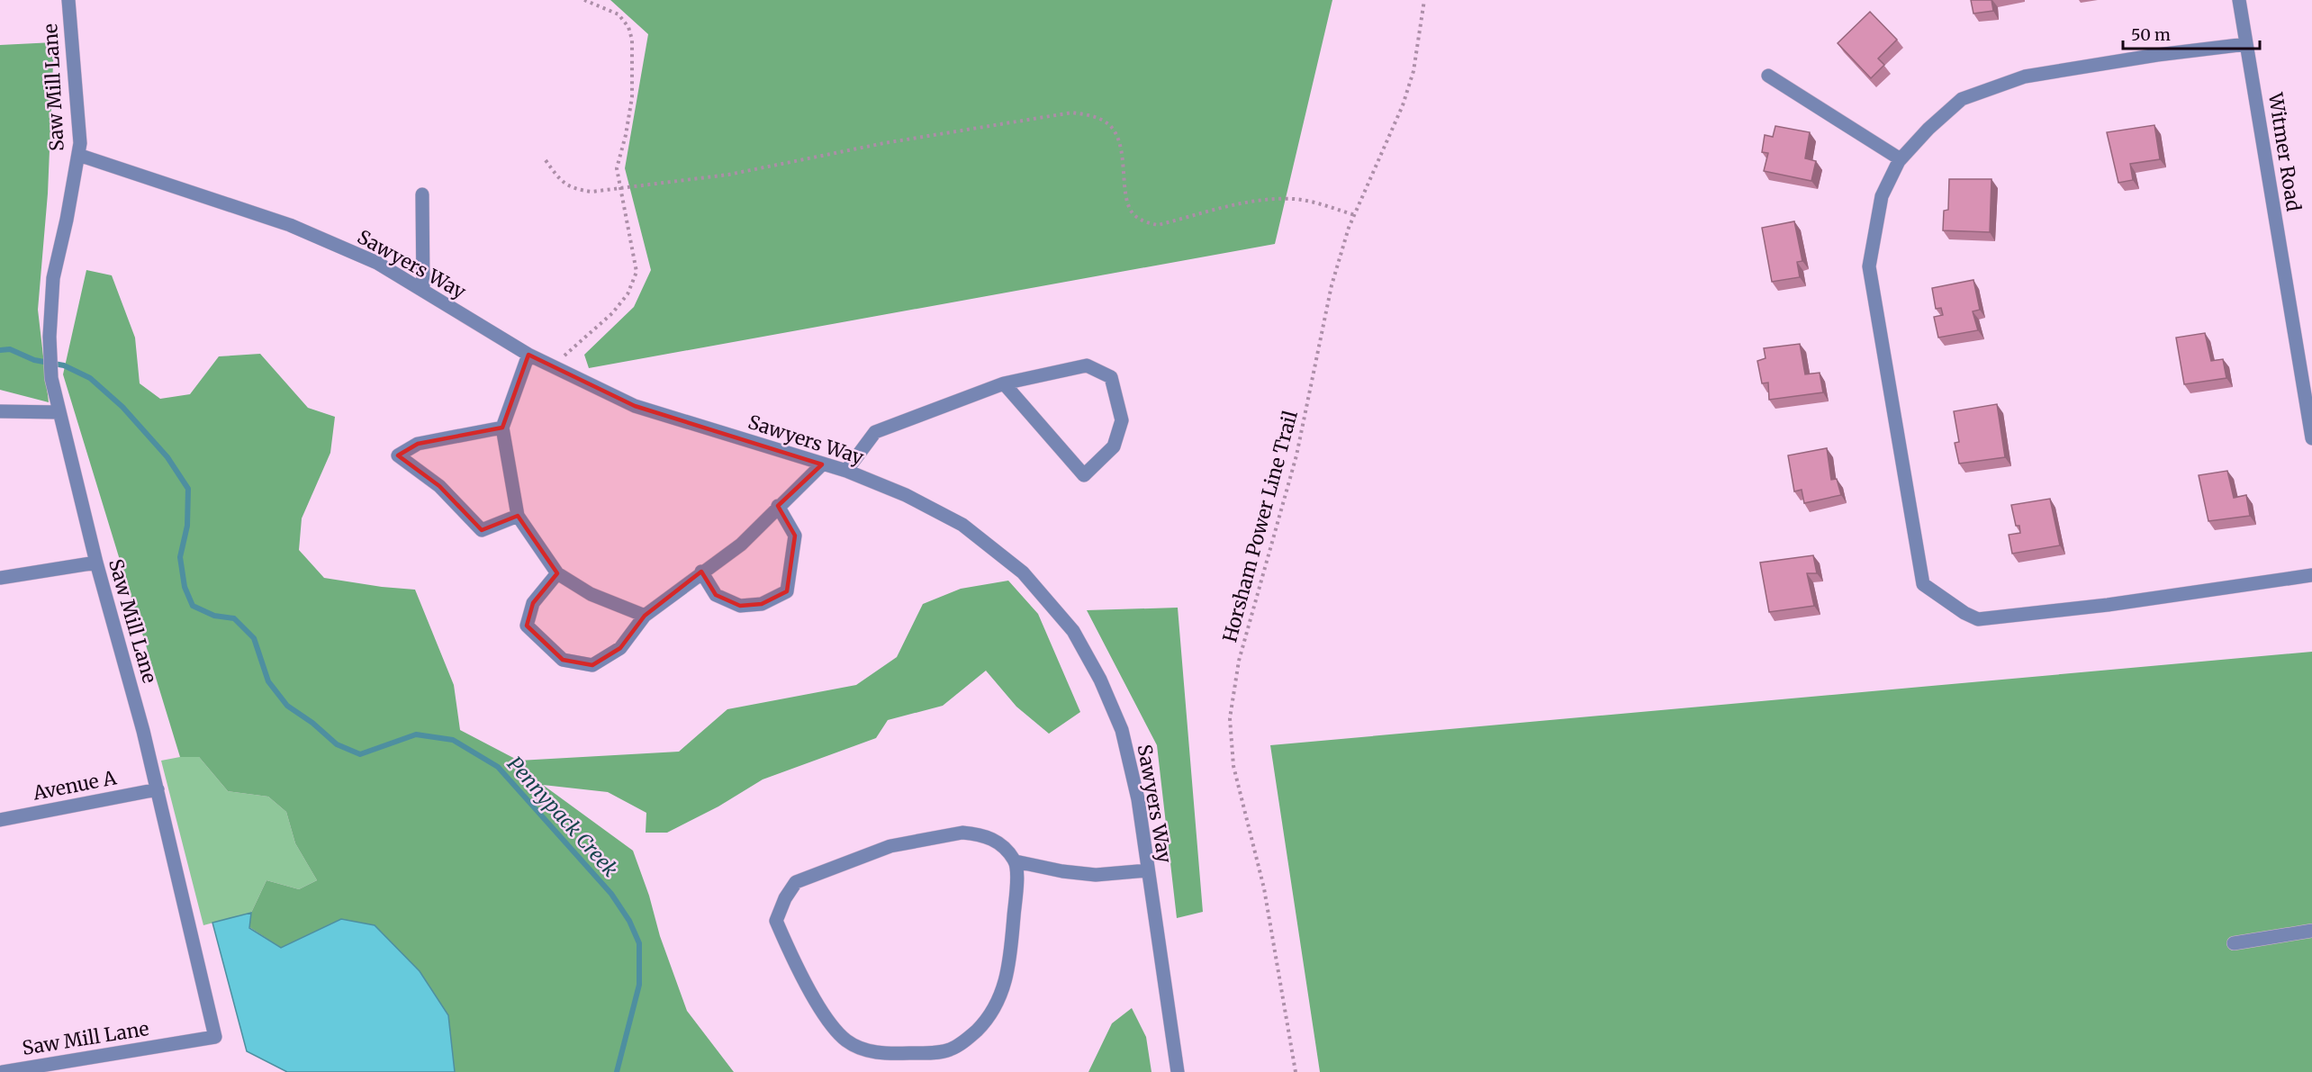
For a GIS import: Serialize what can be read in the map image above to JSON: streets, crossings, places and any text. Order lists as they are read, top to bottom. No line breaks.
{"streets":{"street":["Saw Mill Lane","Witmer Road","Sawyers Way","Avenue A"],"path":["Horsham Power Line Trail"]},"crossings":[["Saw Mill Lane","Sawyers Way"],["Saw Mill Lane","Avenue A"]],"water":["Pennypack Creek"],"scale_bar":"50 m"}
